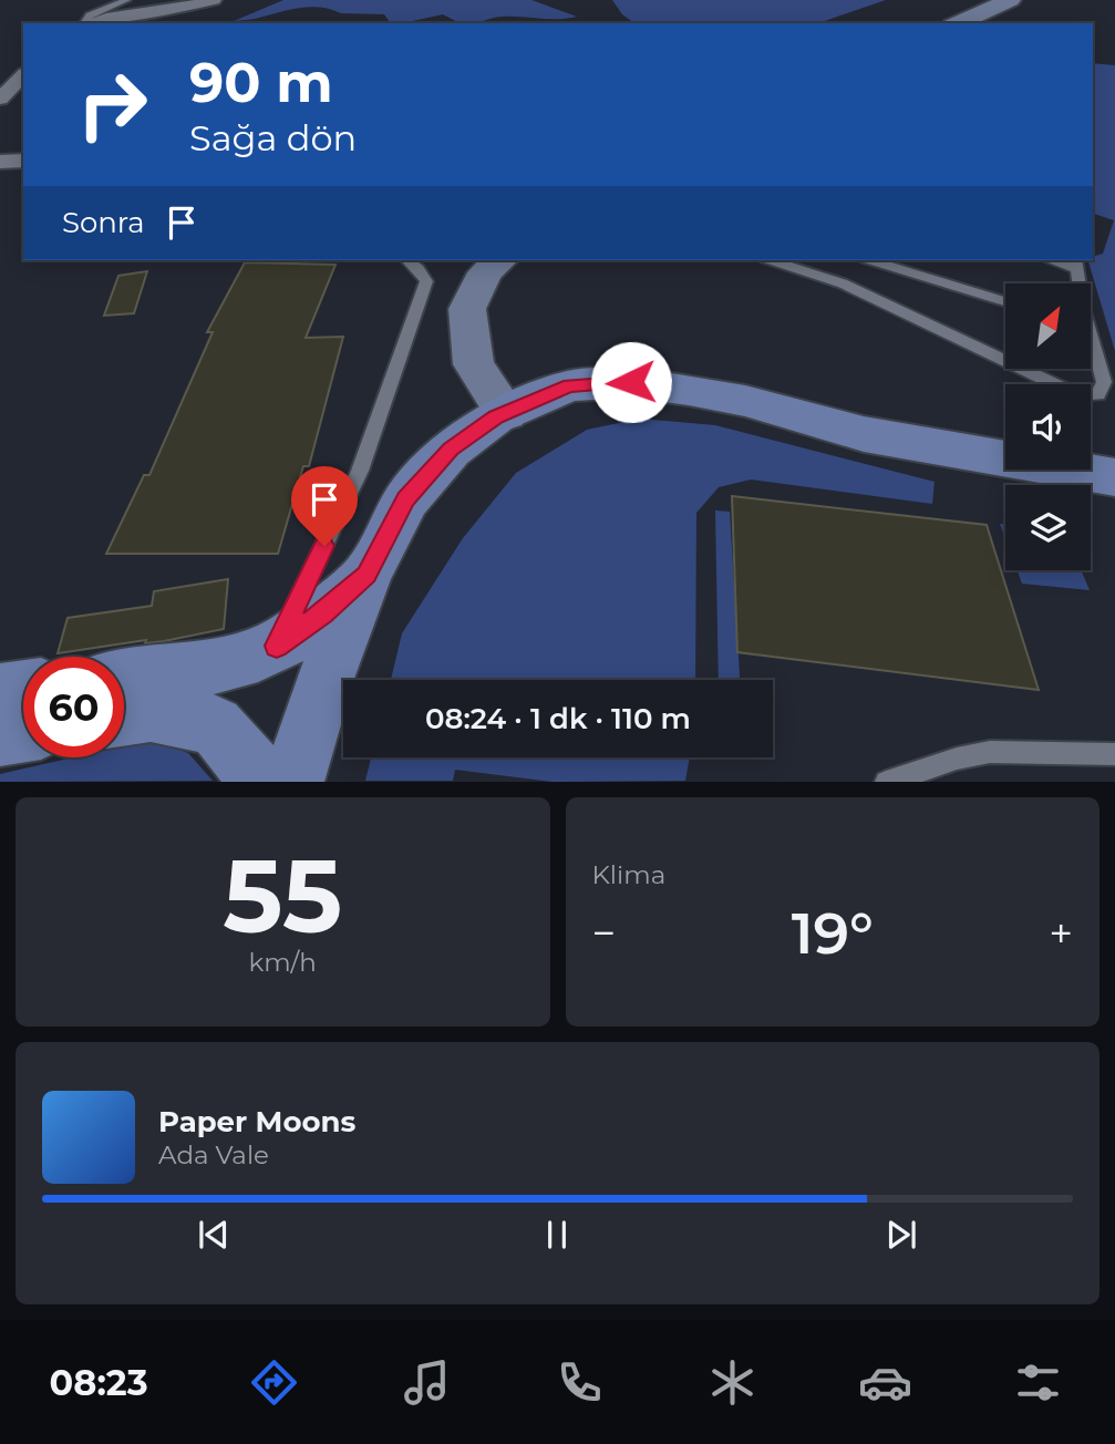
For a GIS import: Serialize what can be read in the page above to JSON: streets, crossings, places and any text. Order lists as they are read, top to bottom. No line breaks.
{"north":"top right","page":{"turn":["90 m","Sağa dön"],"then":"Sonra","limit":"60","trip":"08:24 · 1 dk · 110 m","tile":[["55","km/h"],"Klima"],"heat":["−","19°","+"],"song":["Paper Moons","Ada Vale"],"tabs":"08:23"}}
